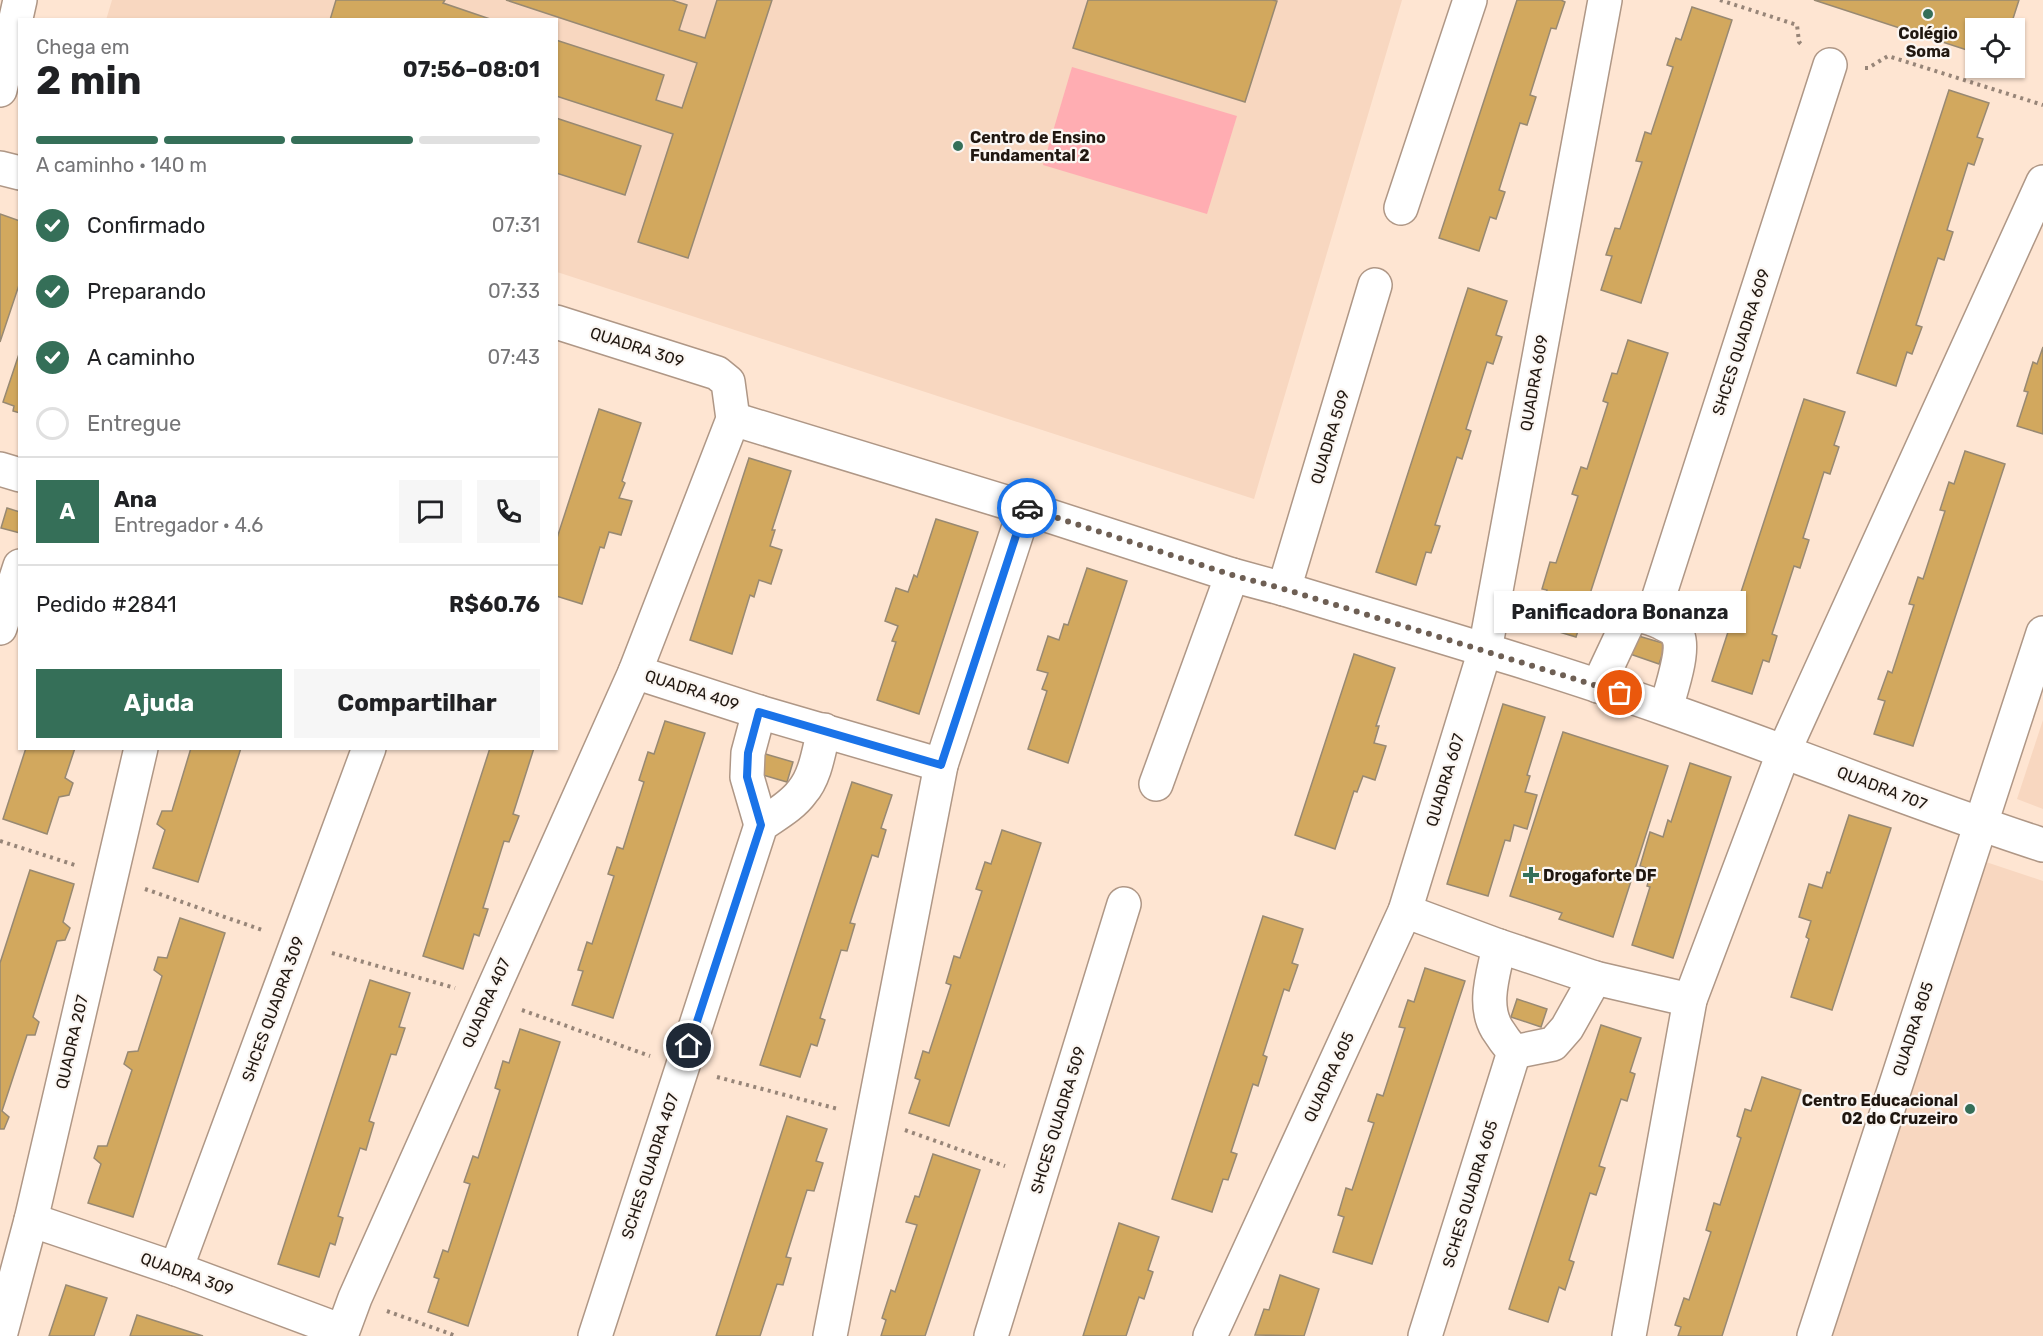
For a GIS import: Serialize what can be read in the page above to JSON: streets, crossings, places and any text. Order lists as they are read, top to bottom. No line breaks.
{"streets":{"street":["SHCES QUADRA 609","QUADRA 309","QUADRA 609","QUADRA 509","QUADRA 409","QUADRA 607","QUADRA 707","QUADRA 407","SHCES QUADRA 309","QUADRA 805","QUADRA 207","QUADRA 605","SHCES QUADRA 509","SCHES QUADRA 407","SCHES QUADRA 605"]},"crossings":[["QUADRA 309","QUADRA 409"],["QUADRA 309","QUADRA 407"],["QUADRA 309","SHCES QUADRA 309"],["QUADRA 309","QUADRA 207"],["QUADRA 609","QUADRA 607"],["QUADRA 409","QUADRA 407"],["QUADRA 607","QUADRA 605"],["QUADRA 707","QUADRA 805"]],"places":{"other":["Colégio Soma","Centro de Ensino Fundamental 2","Panificadora Bonanza","Centro Educacional 02 do Cruzeiro"],"health":["Drogaforte DF"]},"page":{"heading":["2 min","Chega em","07:56–08:01"],"panel":["Ana","Entregador · 4.6","Pedido #2841","R$60.76"],"bar":"A caminho · 140 m","list":[["Confirmado","07:31"],["Preparando","07:33"],["A caminho","07:43"],"Entregue"],"round":"A","bubble":"Panificadora Bonanza","buttons":["Ajuda","Compartilhar"]}}
